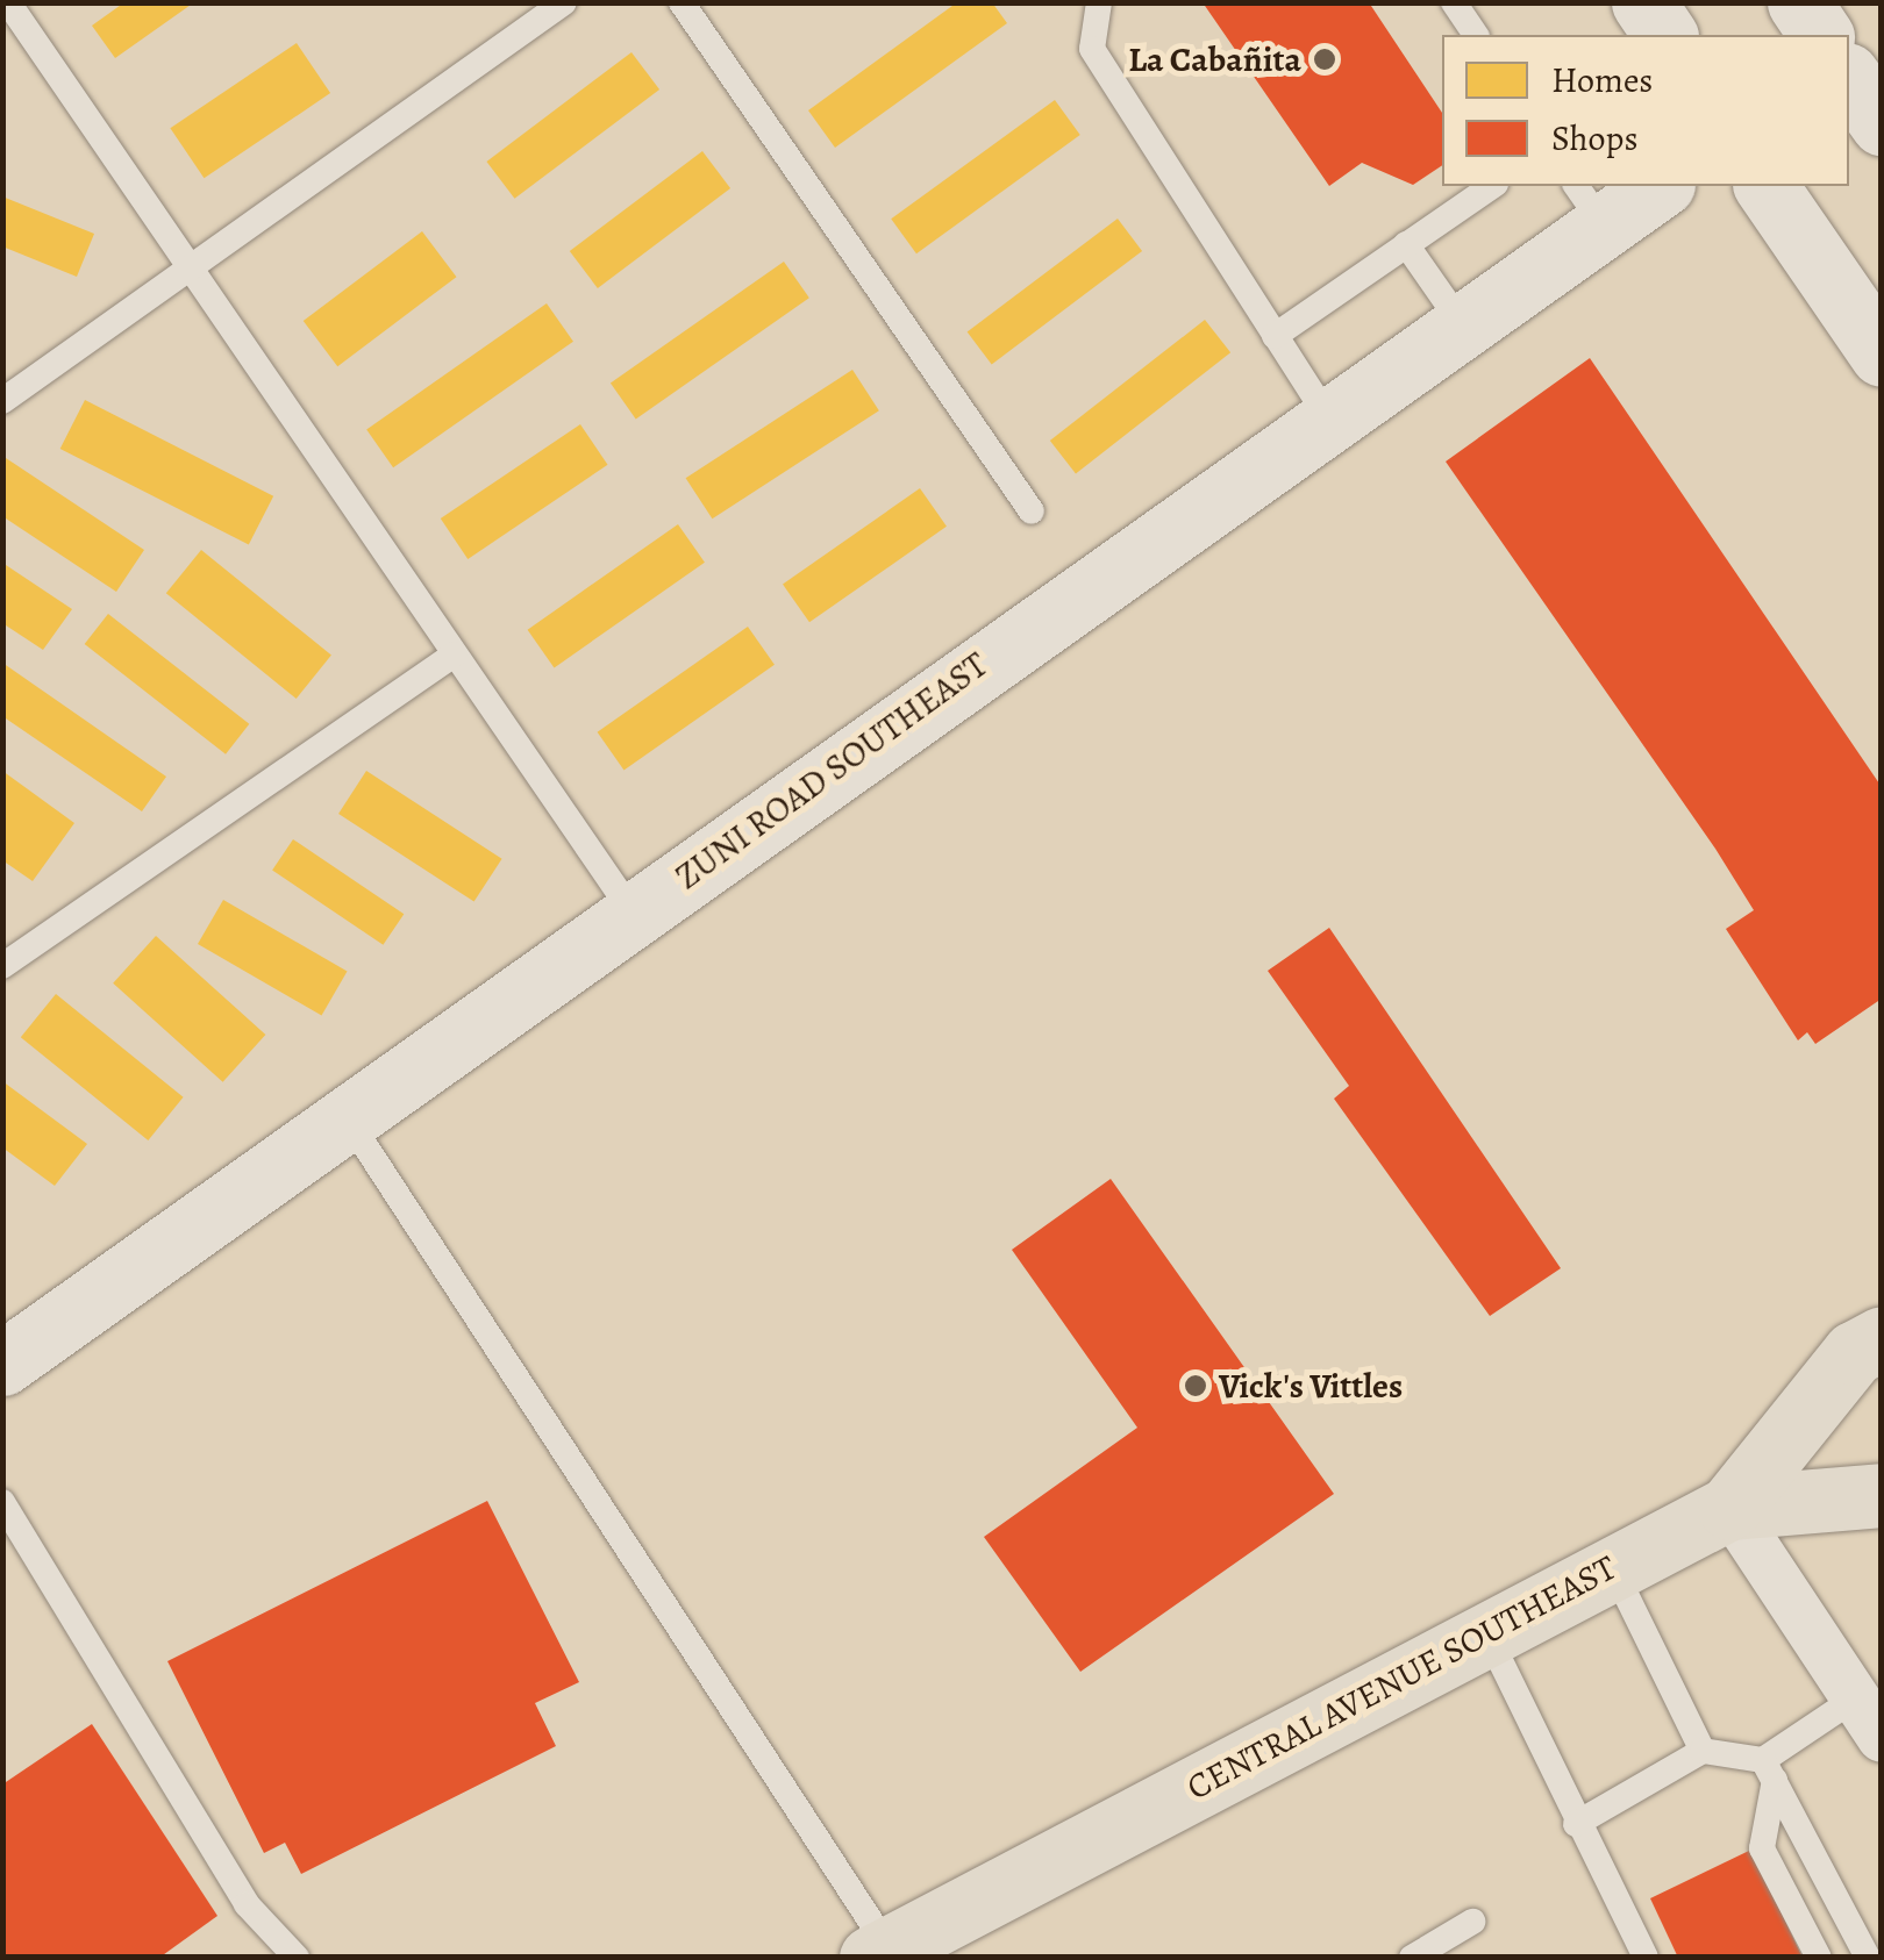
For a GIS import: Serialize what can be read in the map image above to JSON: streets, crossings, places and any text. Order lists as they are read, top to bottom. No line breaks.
{"streets":{"main road":["CENTRAL AVENUE SOUTHEAST"],"street":["ZUNI ROAD SOUTHEAST"]},"places":["La Cabañita","Vick's Vittles"],"legend":["Homes","Shops"]}
